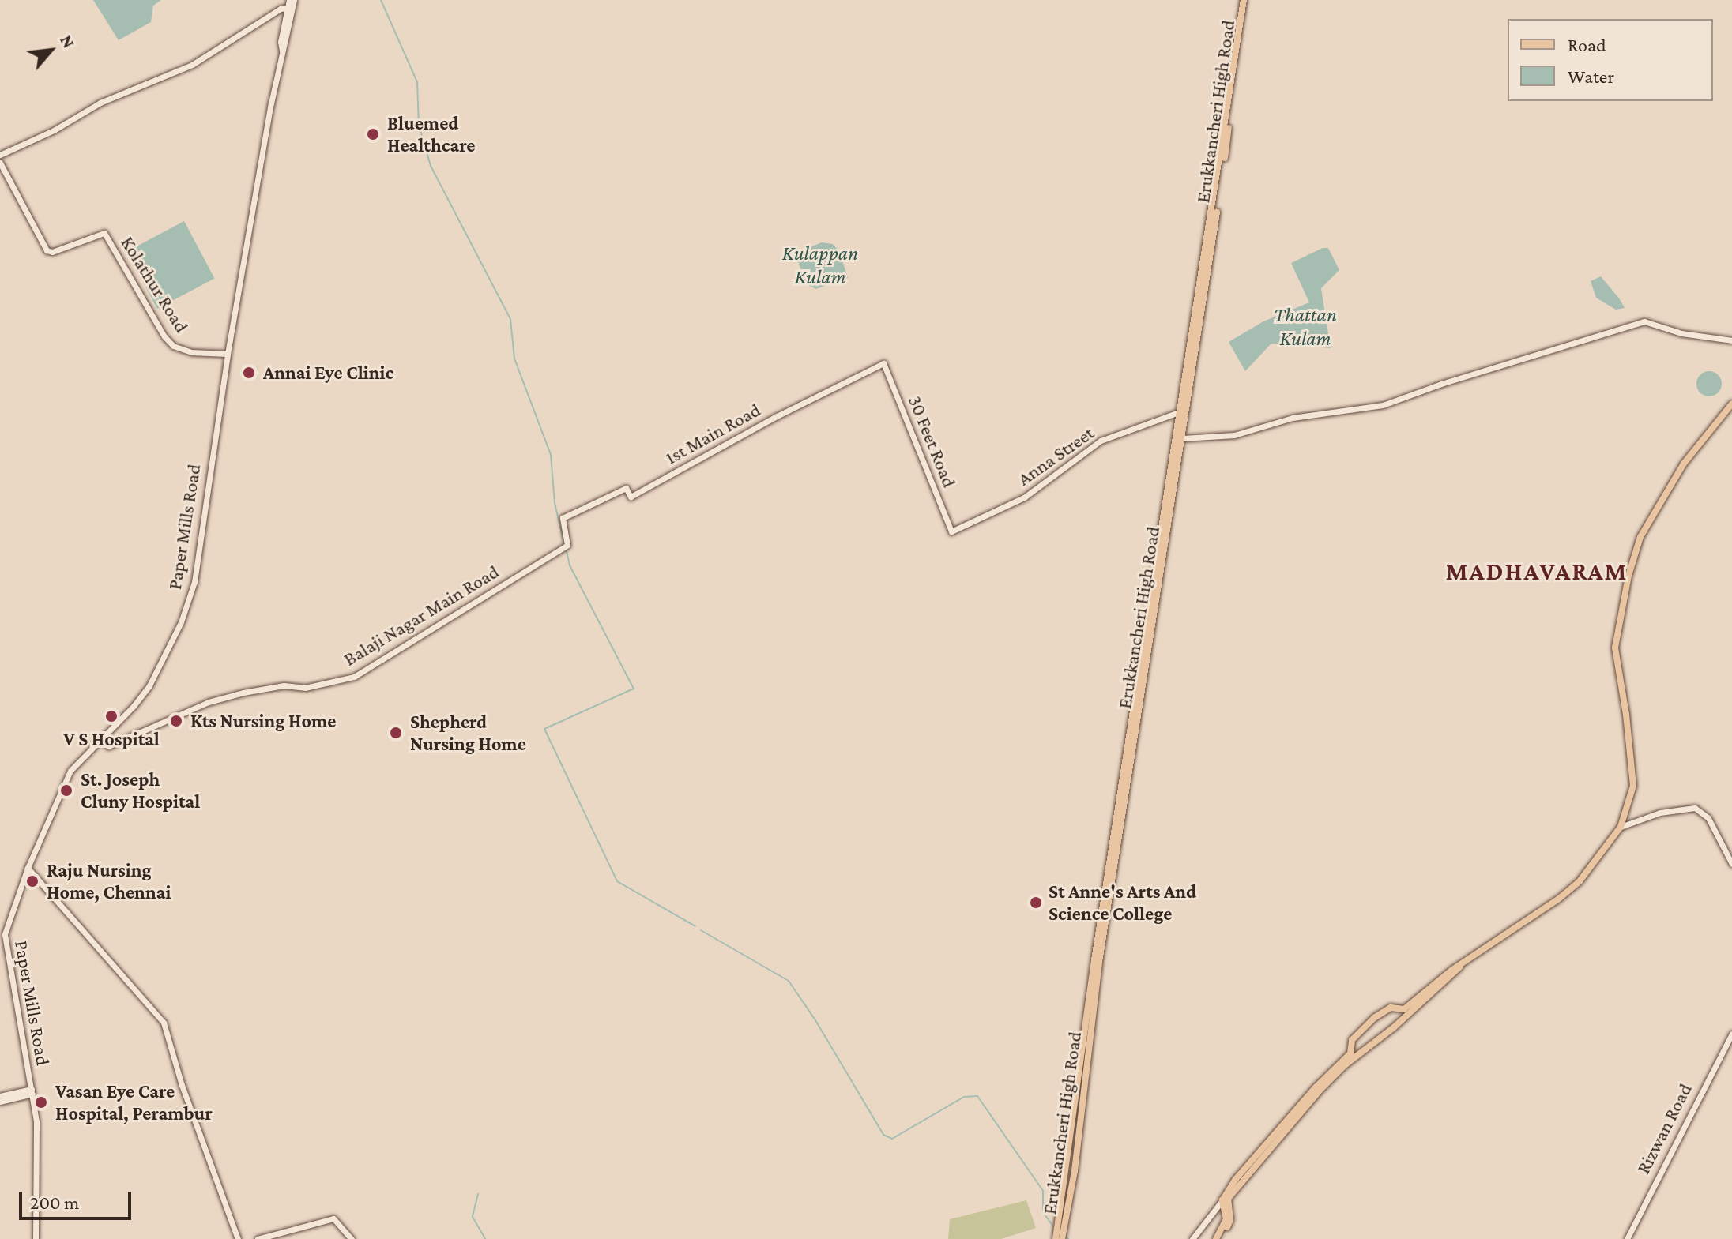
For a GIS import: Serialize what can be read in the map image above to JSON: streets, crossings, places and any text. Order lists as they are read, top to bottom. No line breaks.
{"streets":{"main road":["Erukkancheri High Road","Kolathur Road","1st Main Road","30 Feet Road","Anna Street","Paper Mills Road","Balaji Nagar Main Road","Rizwan Road"]},"crossings":[["Kolathur Road","Paper Mills Road"],["1st Main Road","30 Feet Road"],["1st Main Road","Balaji Nagar Main Road"],["30 Feet Road","Anna Street"],["Paper Mills Road","Balaji Nagar Main Road"]],"districts":["MADHAVARAM"],"water":["Kulappan Kulam","Thattan Kulam"],"places":["Bluemed Healthcare","Annai Eye Clinic","V S Hospital","Kts Nursing Home","Shepherd Nursing Home","St. Joseph Cluny Hospital","Raju Nursing Home, Chennai","St Anne's Arts And Science College","Vasan Eye Care Hospital, Perambur"],"legend":["Road","Water"],"scale_bar":"200 m","north":"top right"}
